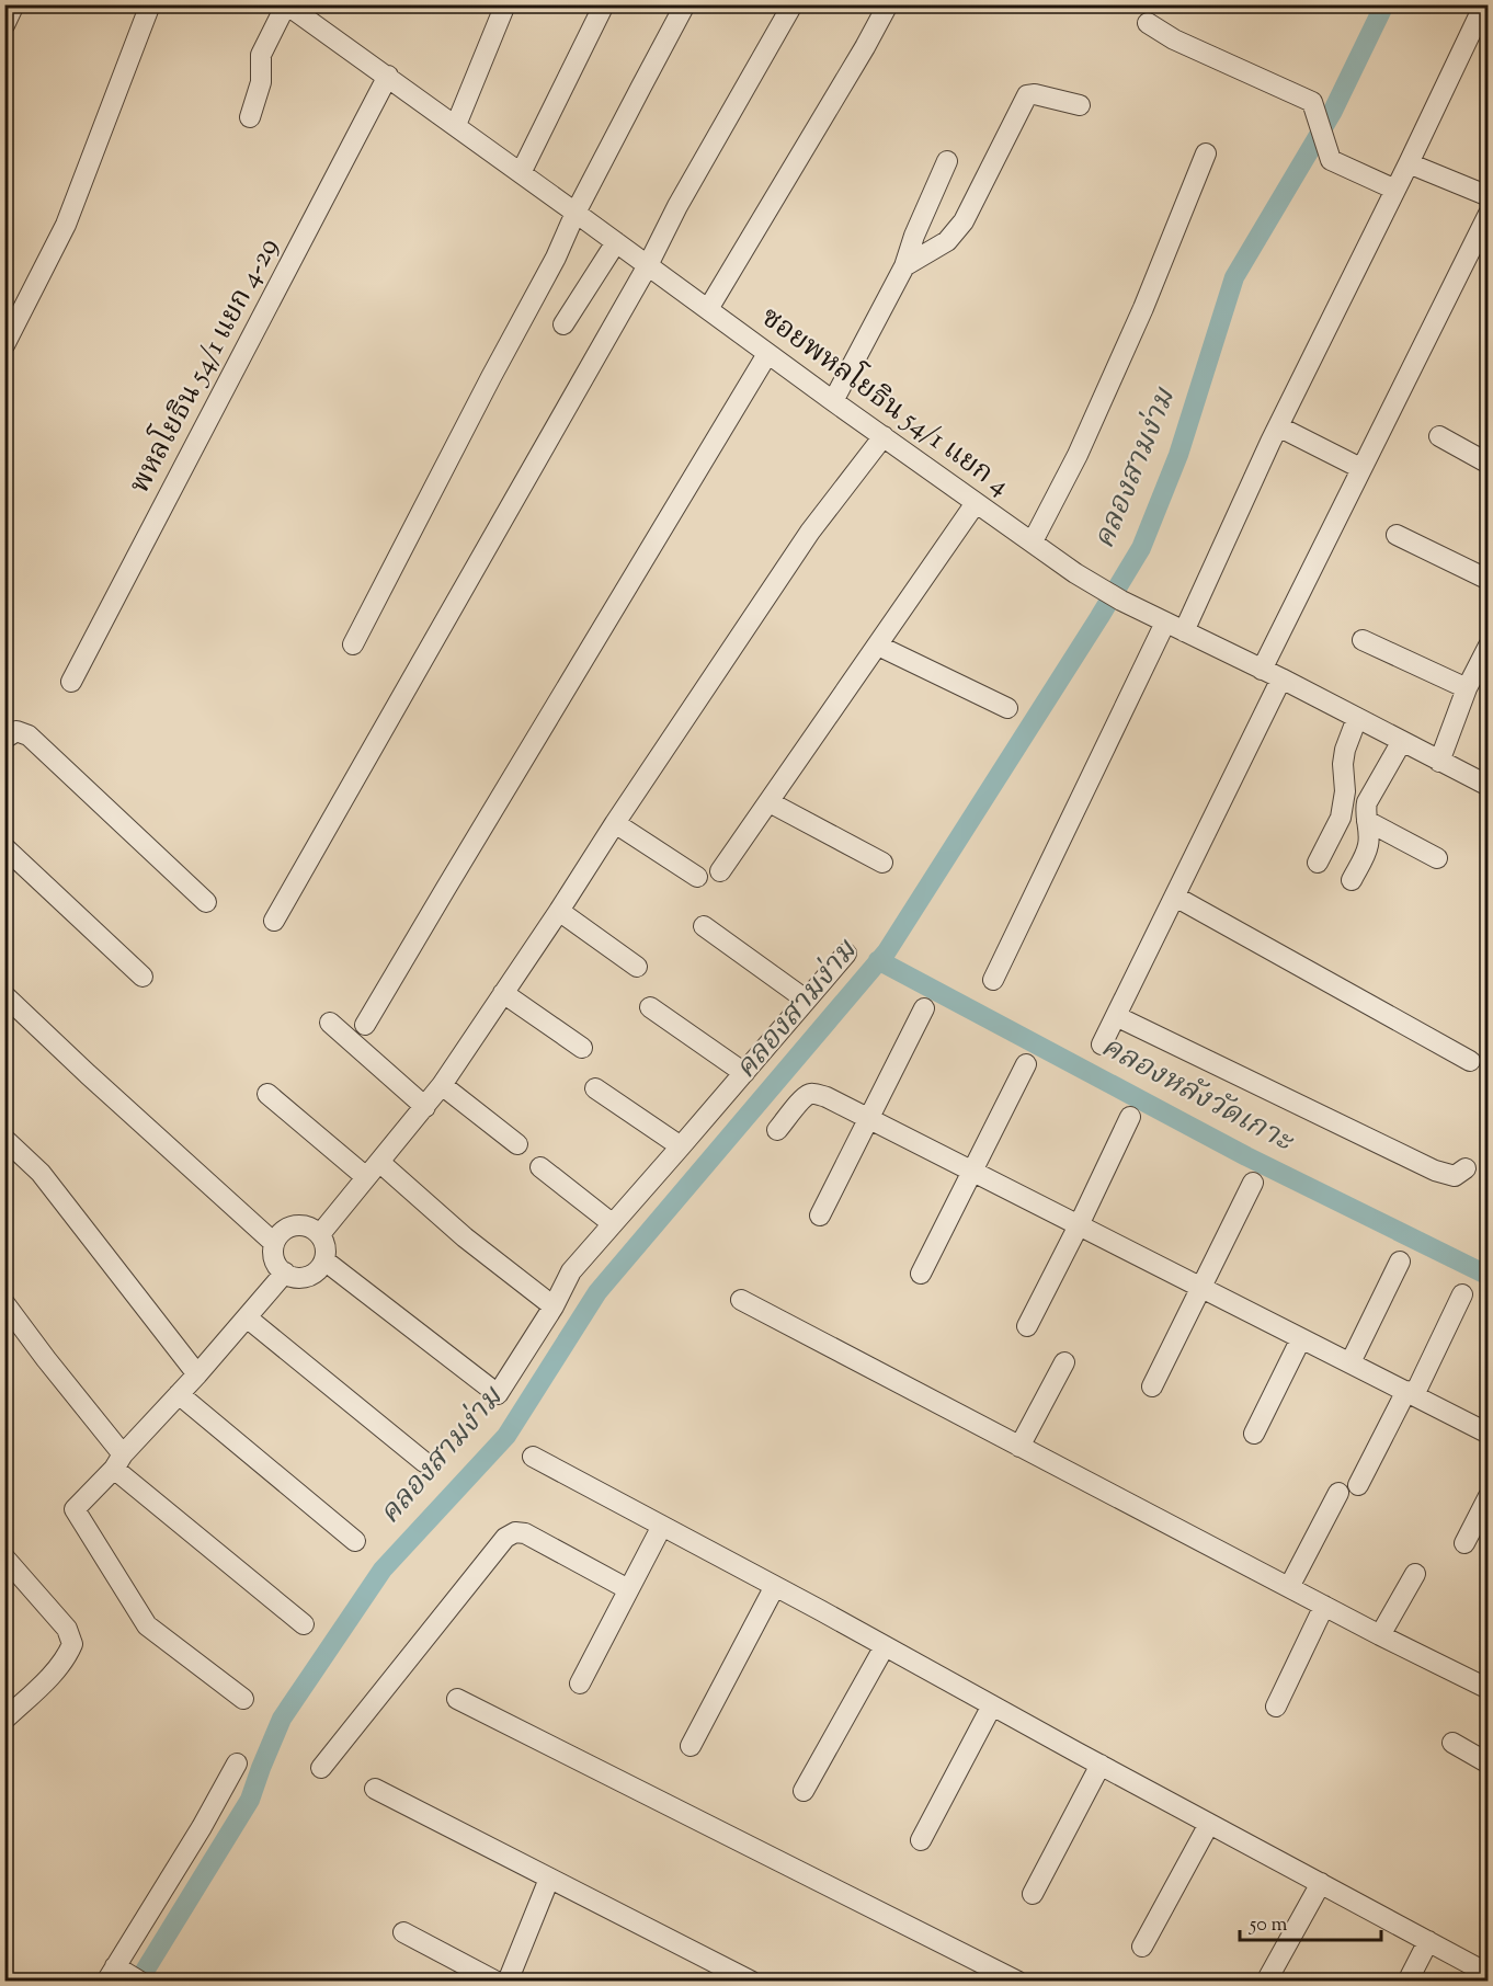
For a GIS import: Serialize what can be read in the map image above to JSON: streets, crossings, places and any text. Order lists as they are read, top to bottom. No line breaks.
{"streets":{"street":["พหลโยธิน 54/1 แยก 4-29","ซอยพหลโยธิน 54/1 แยก 4"]},"crossings":[["พหลโยธิน 54/1 แยก 4-29","ซอยพหลโยธิน 54/1 แยก 4"]],"water":["คลองสามง่าม","คลองหลังวัดเกาะ"],"scale_bar":"50 m"}
